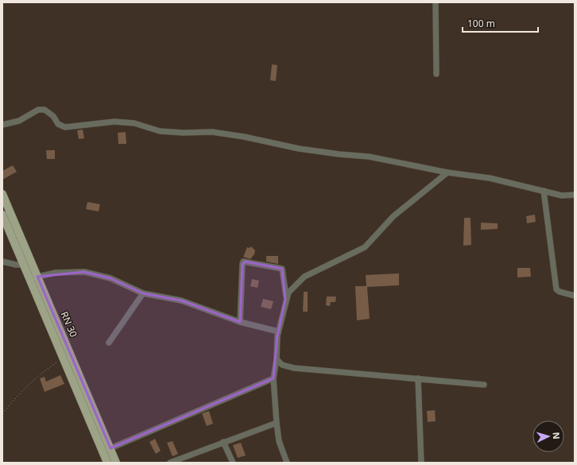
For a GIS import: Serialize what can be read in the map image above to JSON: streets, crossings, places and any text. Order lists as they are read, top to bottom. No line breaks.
{"streets":{"main road":["RN 30"]},"scale_bar":"100 m","north":"right"}
